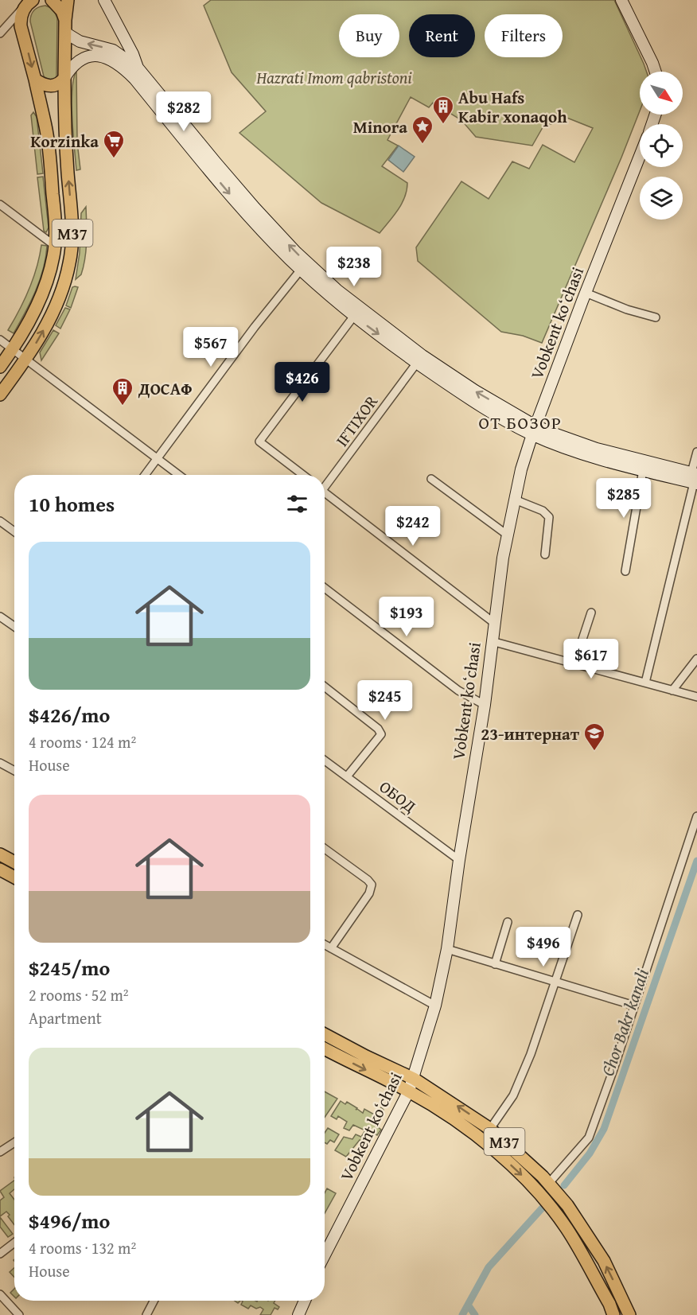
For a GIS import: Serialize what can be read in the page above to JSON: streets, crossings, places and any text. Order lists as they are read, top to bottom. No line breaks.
{"streets":{"main road":["M37","Vobkent koʻchasi"],"street":["IFTIXOR","ОБОД"]},"crossings":[["M37","Vobkent koʻchasi"],["Vobkent koʻchasi","ОБОД"]],"districts":["ОТ БОЗОР"],"water":["Chor Bakr kanali"],"parks":["Hazrati Imom qabristoni"],"places":{"building":["Abu Hafs Kabir xonaqoh","ДОСАФ"],"place":["Minora"],"supermarket":["Korzinka"],"school or university":["23-интернат"]},"north":"bottom right","page":{"chip":["Buy","Rent","Filters"],"price":["$282","$238","$567","$426","$285","$242","$193","$617","$245","$496"],"heading":"10 homes","list":[{"name":"$426/mo","note":"4 rooms · 124 m² · House"},{"name":"$245/mo","note":"2 rooms · 52 m² · Apartment"},{"name":"$496/mo","note":"4 rooms · 132 m² · House"}]}}
